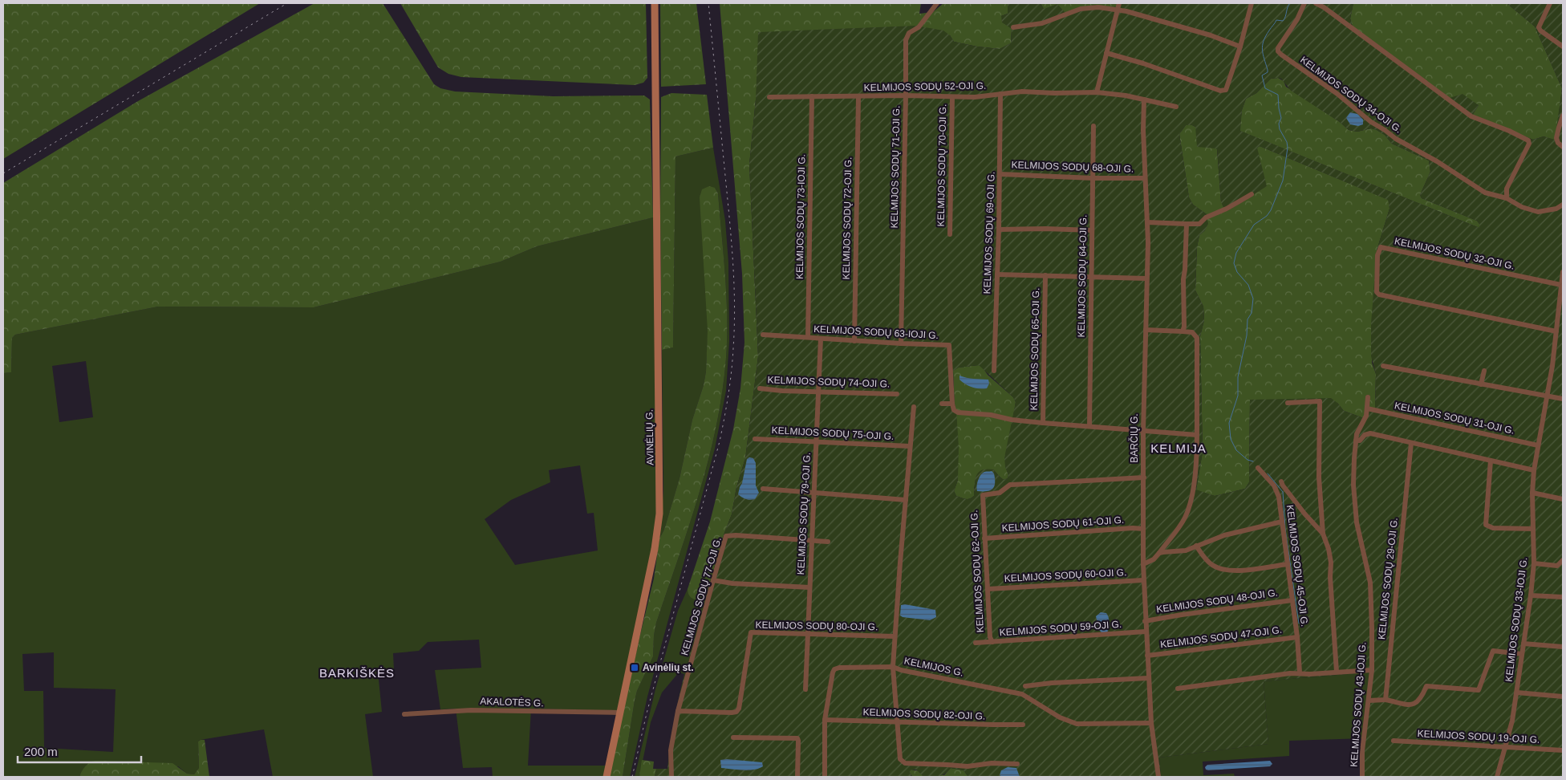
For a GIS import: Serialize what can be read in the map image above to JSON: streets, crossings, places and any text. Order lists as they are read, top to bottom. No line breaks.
{"streets":{"main road":["AVINĖLIŲ G."],"street":["KELMIJOS SODŲ 52-OJI G.","KELMIJOS SODŲ 34-OJI G.","KELMIJOS SODŲ 70-OJI G.","KELMIJOS SODŲ 71-OJI G.","KELMIJOS SODŲ 68-OJI G.","KELMIJOS SODŲ 73-IOJI G.","KELMIJOS SODŲ 72-OJI G.","KELMIJOS SODŲ 69-OJI G.","KELMIJOS SODŲ 32-OJI G.","KELMIJOS SODŲ 64-OJI G.","KELMIJOS SODŲ 63-IOJI G.","KELMIJOS SODŲ 65-OJI G.","KELMIJOS SODŲ 74-OJI G.","KELMIJOS SODŲ 31-OJI G.","KELMIJOS SODŲ 75-OJI G.","BARČIŲ G.","KELMIJOS SODŲ 79-OJI G.","KELMIJOS SODŲ 61-OJI G.","KELMIJOS SODŲ 45-OJI G.","KELMIJOS SODŲ 62-OJI G.","KELMIJOS SODŲ 60-OJI G.","KELMIJOS SODŲ 29-OJI G.","KELMIJOS SODŲ 77-OJI G.","KELMIJOS SODŲ 48-OJI G.","KELMIJOS SODŲ 33-IOJI G.","KELMIJOS SODŲ 80-OJI G.","KELMIJOS SODŲ 59-OJI G.","KELMIJOS SODŲ 47-OJI G.","KELMIJOS G.","AKALOTĖS G.","KELMIJOS SODŲ 43-IOJI G.","KELMIJOS SODŲ 82-OJI G.","KELMIJOS SODŲ 19-OJI G."]},"crossings":[["KELMIJOS SODŲ 52-OJI G.","KELMIJOS SODŲ 70-OJI G."],["KELMIJOS SODŲ 52-OJI G.","KELMIJOS SODŲ 71-OJI G."],["KELMIJOS SODŲ 52-OJI G.","KELMIJOS SODŲ 73-IOJI G."],["KELMIJOS SODŲ 52-OJI G.","KELMIJOS SODŲ 72-OJI G."],["KELMIJOS SODŲ 52-OJI G.","KELMIJOS SODŲ 69-OJI G."],["KELMIJOS SODŲ 52-OJI G.","BARČIŲ G."],["KELMIJOS SODŲ 71-OJI G.","KELMIJOS SODŲ 63-IOJI G."],["KELMIJOS SODŲ 68-OJI G.","KELMIJOS SODŲ 69-OJI G."],["KELMIJOS SODŲ 68-OJI G.","KELMIJOS SODŲ 64-OJI G."],["KELMIJOS SODŲ 68-OJI G.","BARČIŲ G."],["KELMIJOS SODŲ 73-IOJI G.","KELMIJOS SODŲ 63-IOJI G."],["KELMIJOS SODŲ 72-OJI G.","KELMIJOS SODŲ 63-IOJI G."],["KELMIJOS SODŲ 32-OJI G.","KELMIJOS SODŲ 33-IOJI G."],["KELMIJOS SODŲ 63-IOJI G.","KELMIJOS SODŲ 79-OJI G."],["KELMIJOS SODŲ 74-OJI G.","KELMIJOS SODŲ 79-OJI G."],["KELMIJOS SODŲ 31-OJI G.","KELMIJOS SODŲ 33-IOJI G."],["KELMIJOS SODŲ 31-OJI G.","KELMIJOS SODŲ 43-IOJI G."],["KELMIJOS SODŲ 75-OJI G.","KELMIJOS SODŲ 79-OJI G."],["KELMIJOS SODŲ 75-OJI G.","KELMIJOS G."],["AVINĖLIŲ G.","AKALOTĖS G."],["BARČIŲ G.","KELMIJOS SODŲ 61-OJI G."],["BARČIŲ G.","KELMIJOS SODŲ 62-OJI G."],["BARČIŲ G.","KELMIJOS SODŲ 60-OJI G."],["BARČIŲ G.","KELMIJOS SODŲ 48-OJI G."],["BARČIŲ G.","KELMIJOS SODŲ 59-OJI G."],["BARČIŲ G.","KELMIJOS SODŲ 47-OJI G."],["BARČIŲ G.","KELMIJOS G."],["KELMIJOS SODŲ 79-OJI G.","KELMIJOS SODŲ 77-OJI G."],["KELMIJOS SODŲ 79-OJI G.","KELMIJOS SODŲ 80-OJI G."],["KELMIJOS SODŲ 61-OJI G.","KELMIJOS SODŲ 62-OJI G."],["KELMIJOS SODŲ 45-OJI G.","KELMIJOS SODŲ 48-OJI G."],["KELMIJOS SODŲ 45-OJI G.","KELMIJOS SODŲ 47-OJI G."],["KELMIJOS SODŲ 62-OJI G.","KELMIJOS SODŲ 60-OJI G."],["KELMIJOS SODŲ 62-OJI G.","KELMIJOS SODŲ 59-OJI G."],["KELMIJOS SODŲ 77-OJI G.","KELMIJOS SODŲ 80-OJI G."],["KELMIJOS SODŲ 33-IOJI G.","KELMIJOS SODŲ 19-OJI G."],["KELMIJOS SODŲ 80-OJI G.","KELMIJOS G."]],"districts":["KELMIJA","BARKIŠKĖS"],"places":{"transit":["Avinėlių st."]},"scale_bar":"200 m"}
